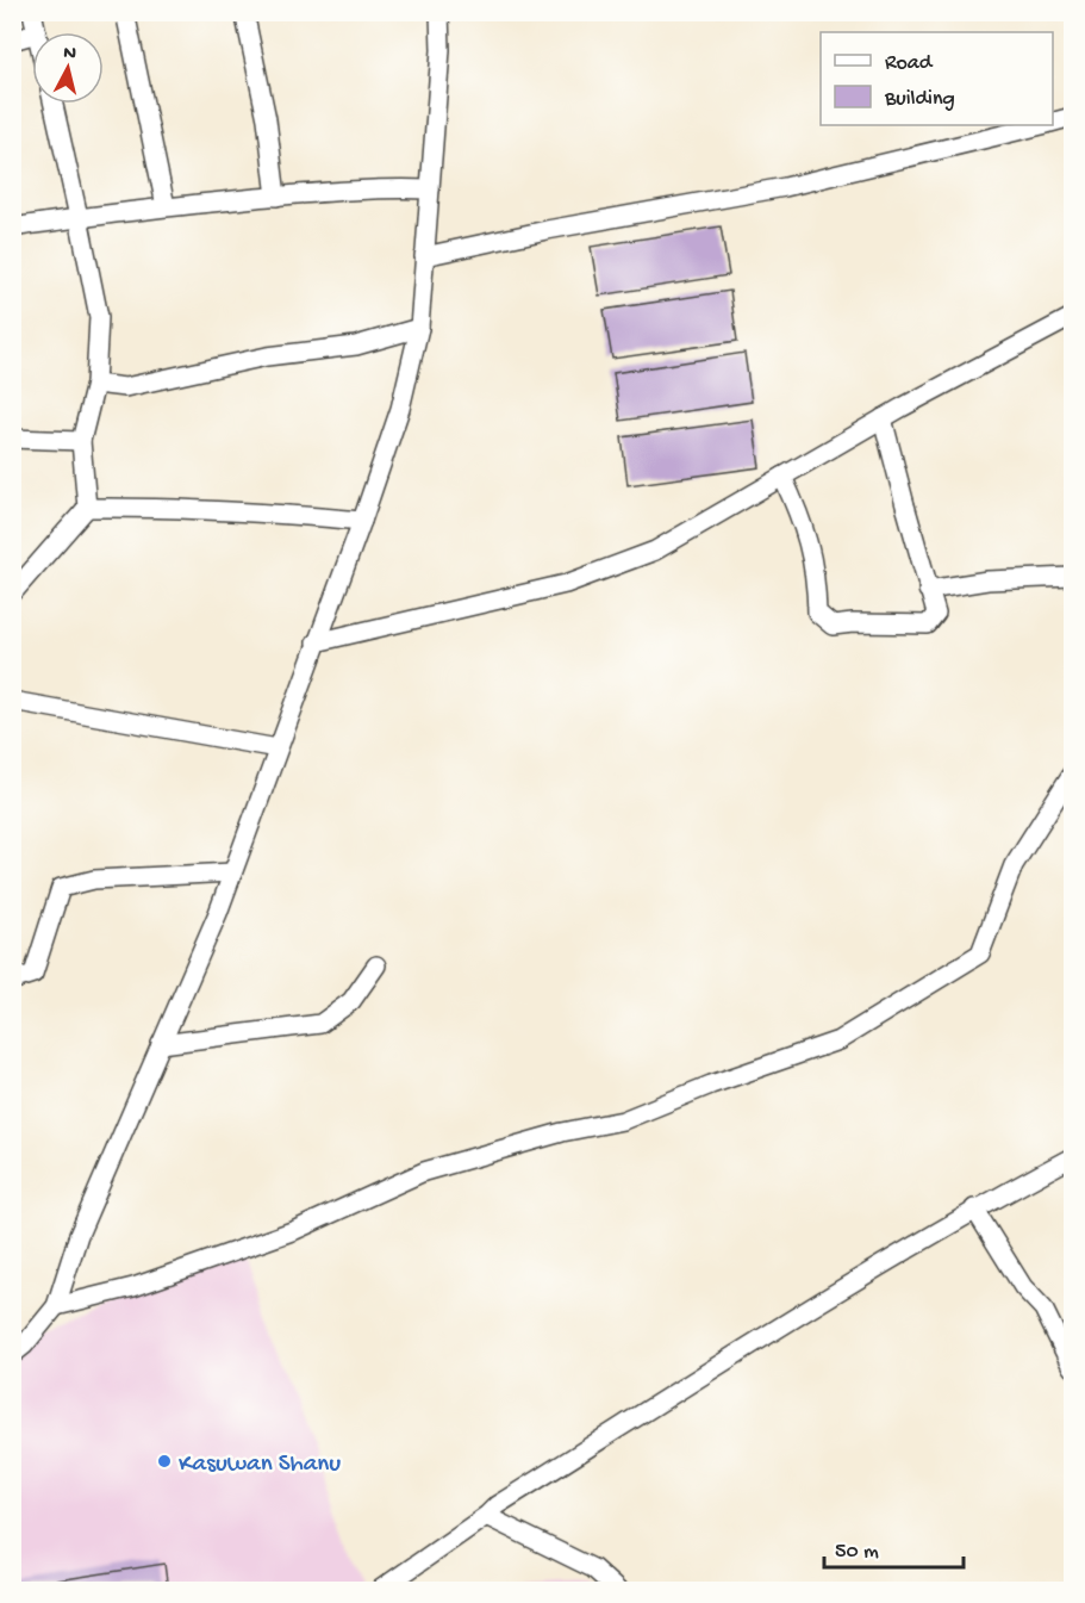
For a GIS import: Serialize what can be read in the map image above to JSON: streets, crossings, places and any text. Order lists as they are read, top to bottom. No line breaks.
{"places":["Kasuwan Shanu"],"legend":["Road","Building"],"scale_bar":"50 m","north":"top"}
